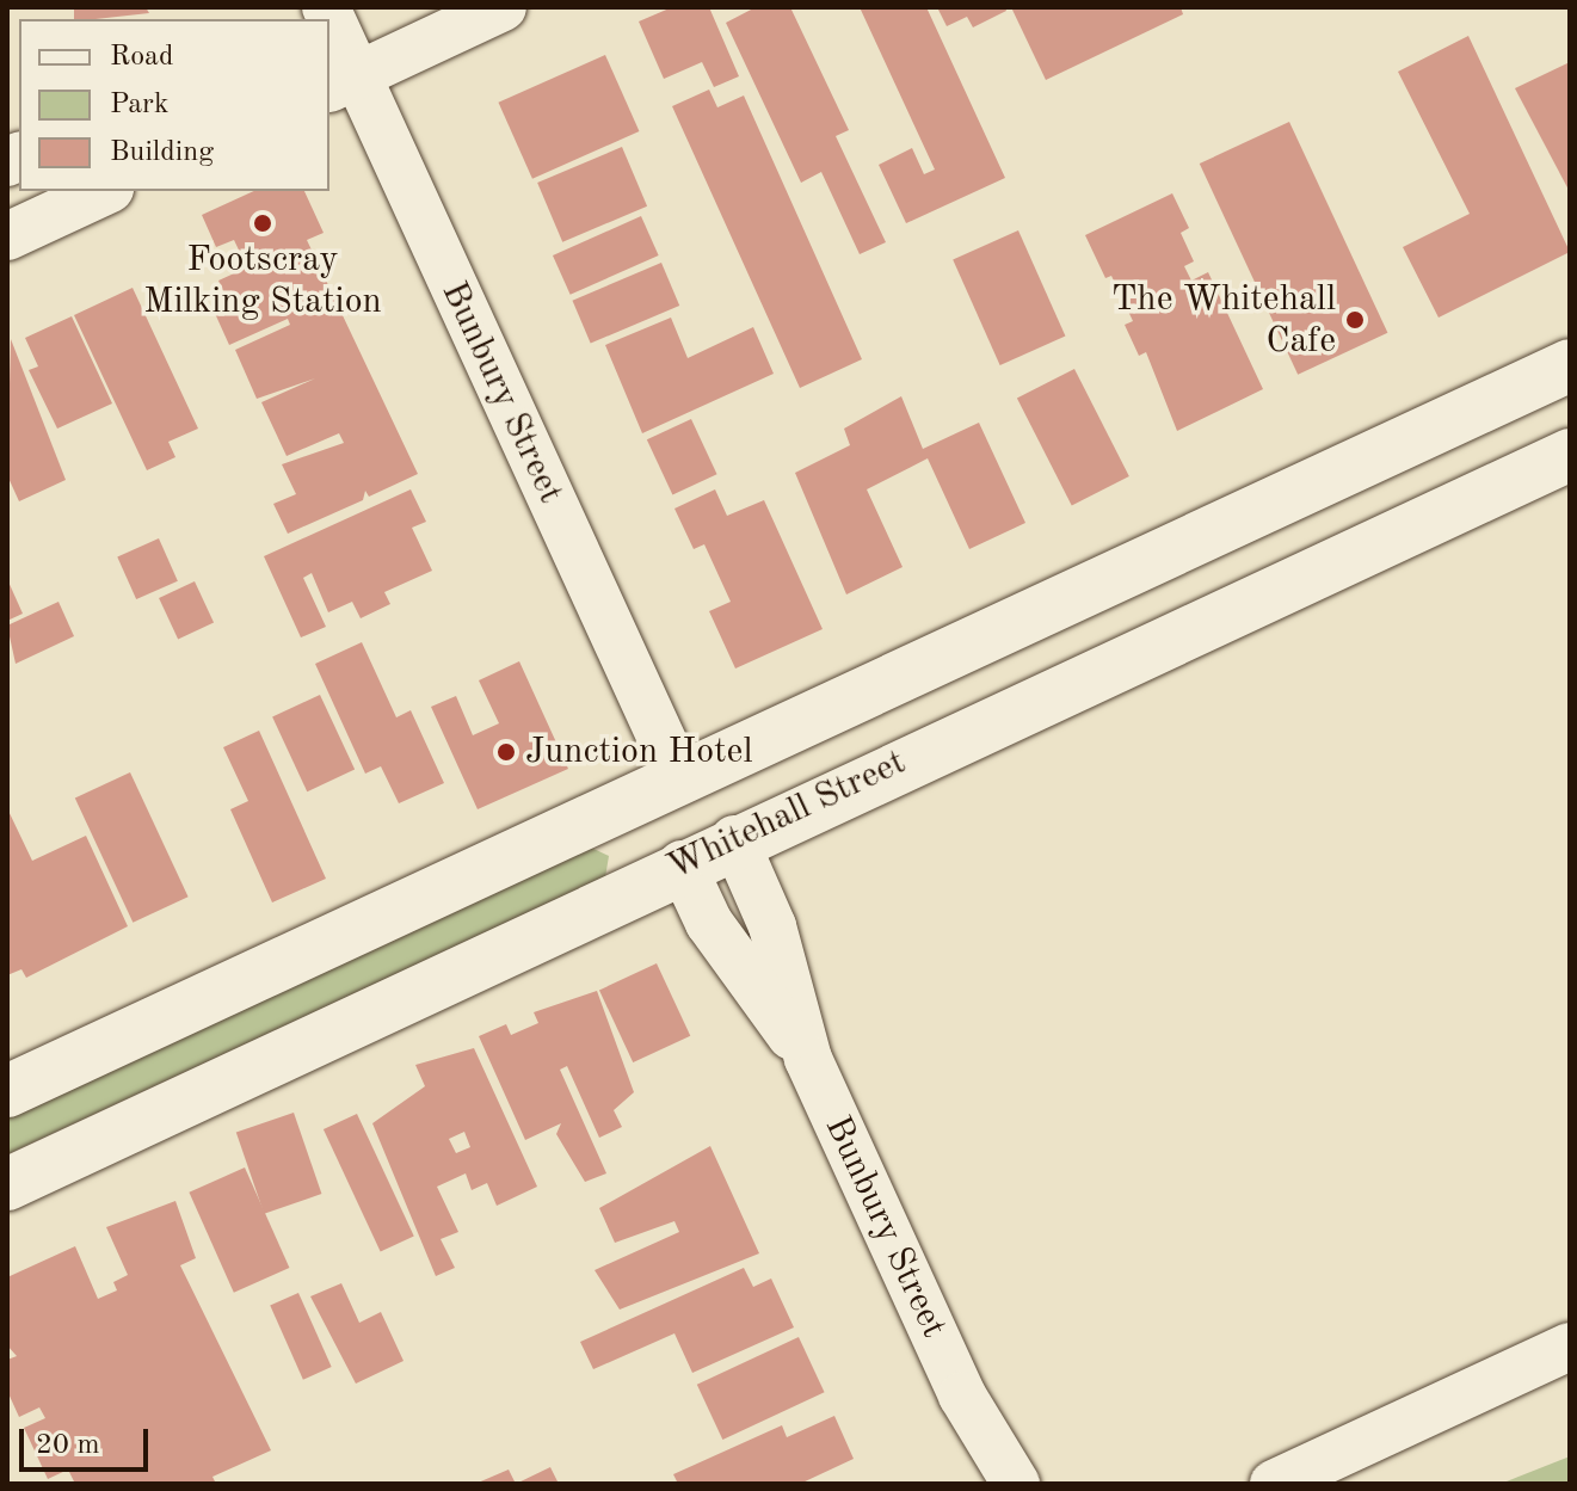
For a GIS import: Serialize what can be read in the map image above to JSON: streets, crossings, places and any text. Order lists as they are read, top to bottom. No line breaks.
{"streets":{"main road":["Bunbury Street","Whitehall Street"]},"crossings":[["Bunbury Street","Whitehall Street"]],"places":["Footscray Milking Station","The Whitehall Cafe","Junction Hotel"],"legend":["Road","Park","Building"],"scale_bar":"20 m"}
